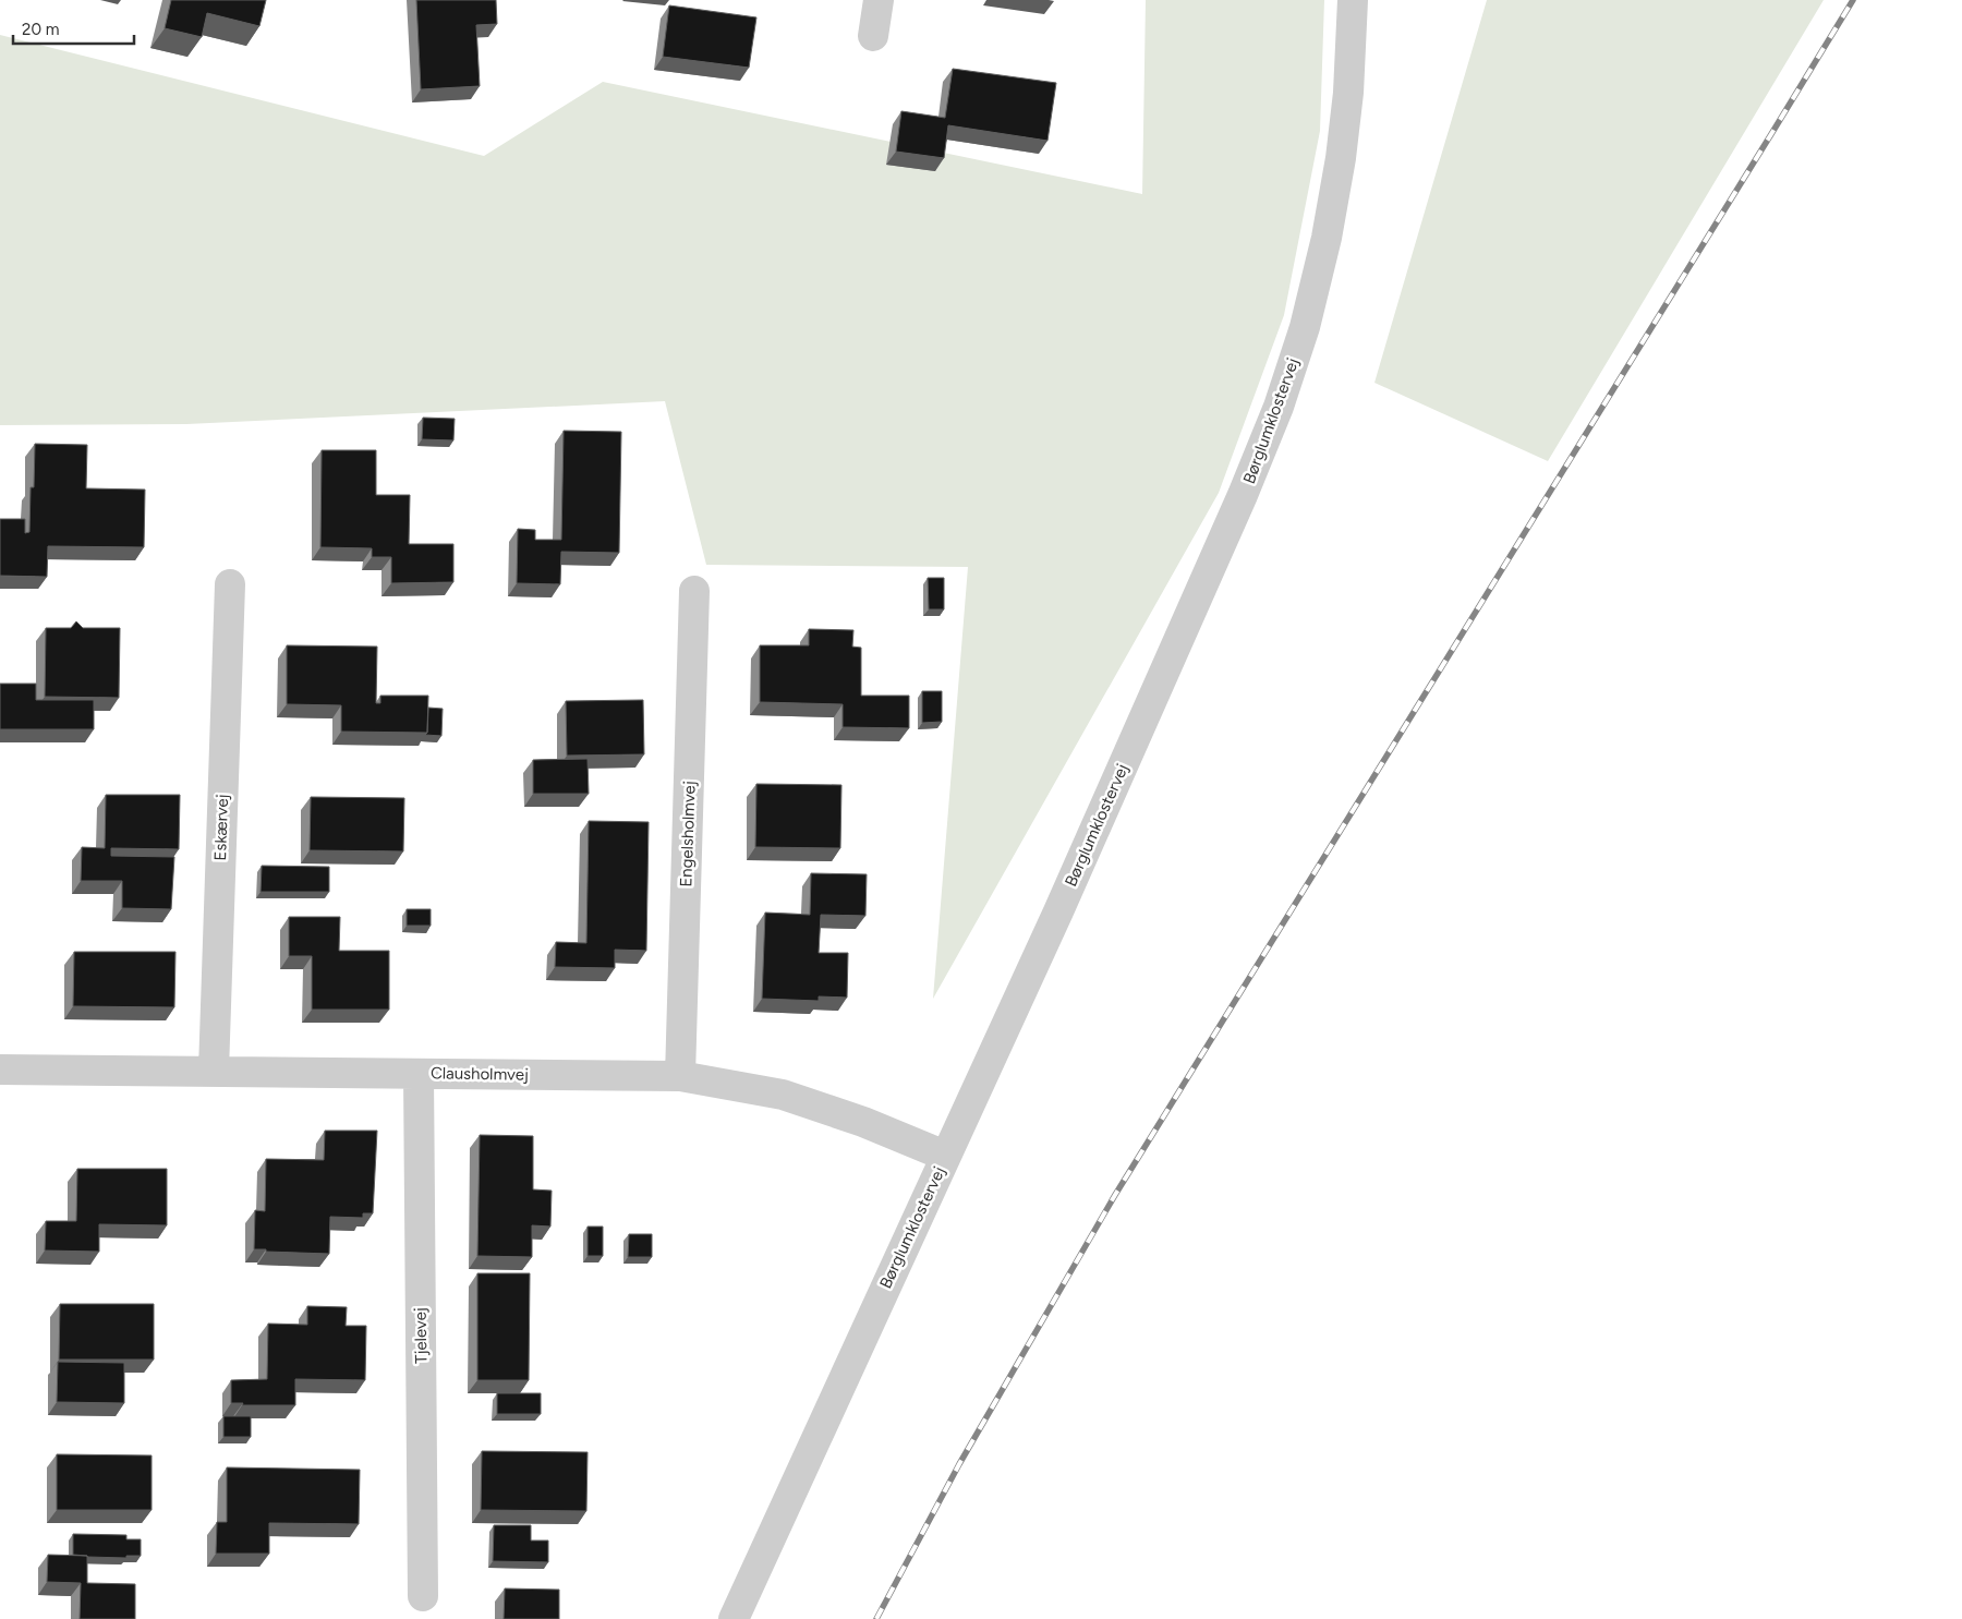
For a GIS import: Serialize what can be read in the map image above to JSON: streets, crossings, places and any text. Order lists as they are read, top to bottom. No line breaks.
{"streets":{"street":["Børglumklostervej","Eskærvej","Engelsholmvej","Clausholmvej","Tjelevej"]},"crossings":[["Børglumklostervej","Clausholmvej"],["Eskærvej","Clausholmvej"],["Engelsholmvej","Clausholmvej"],["Clausholmvej","Tjelevej"]],"scale_bar":"20 m"}
